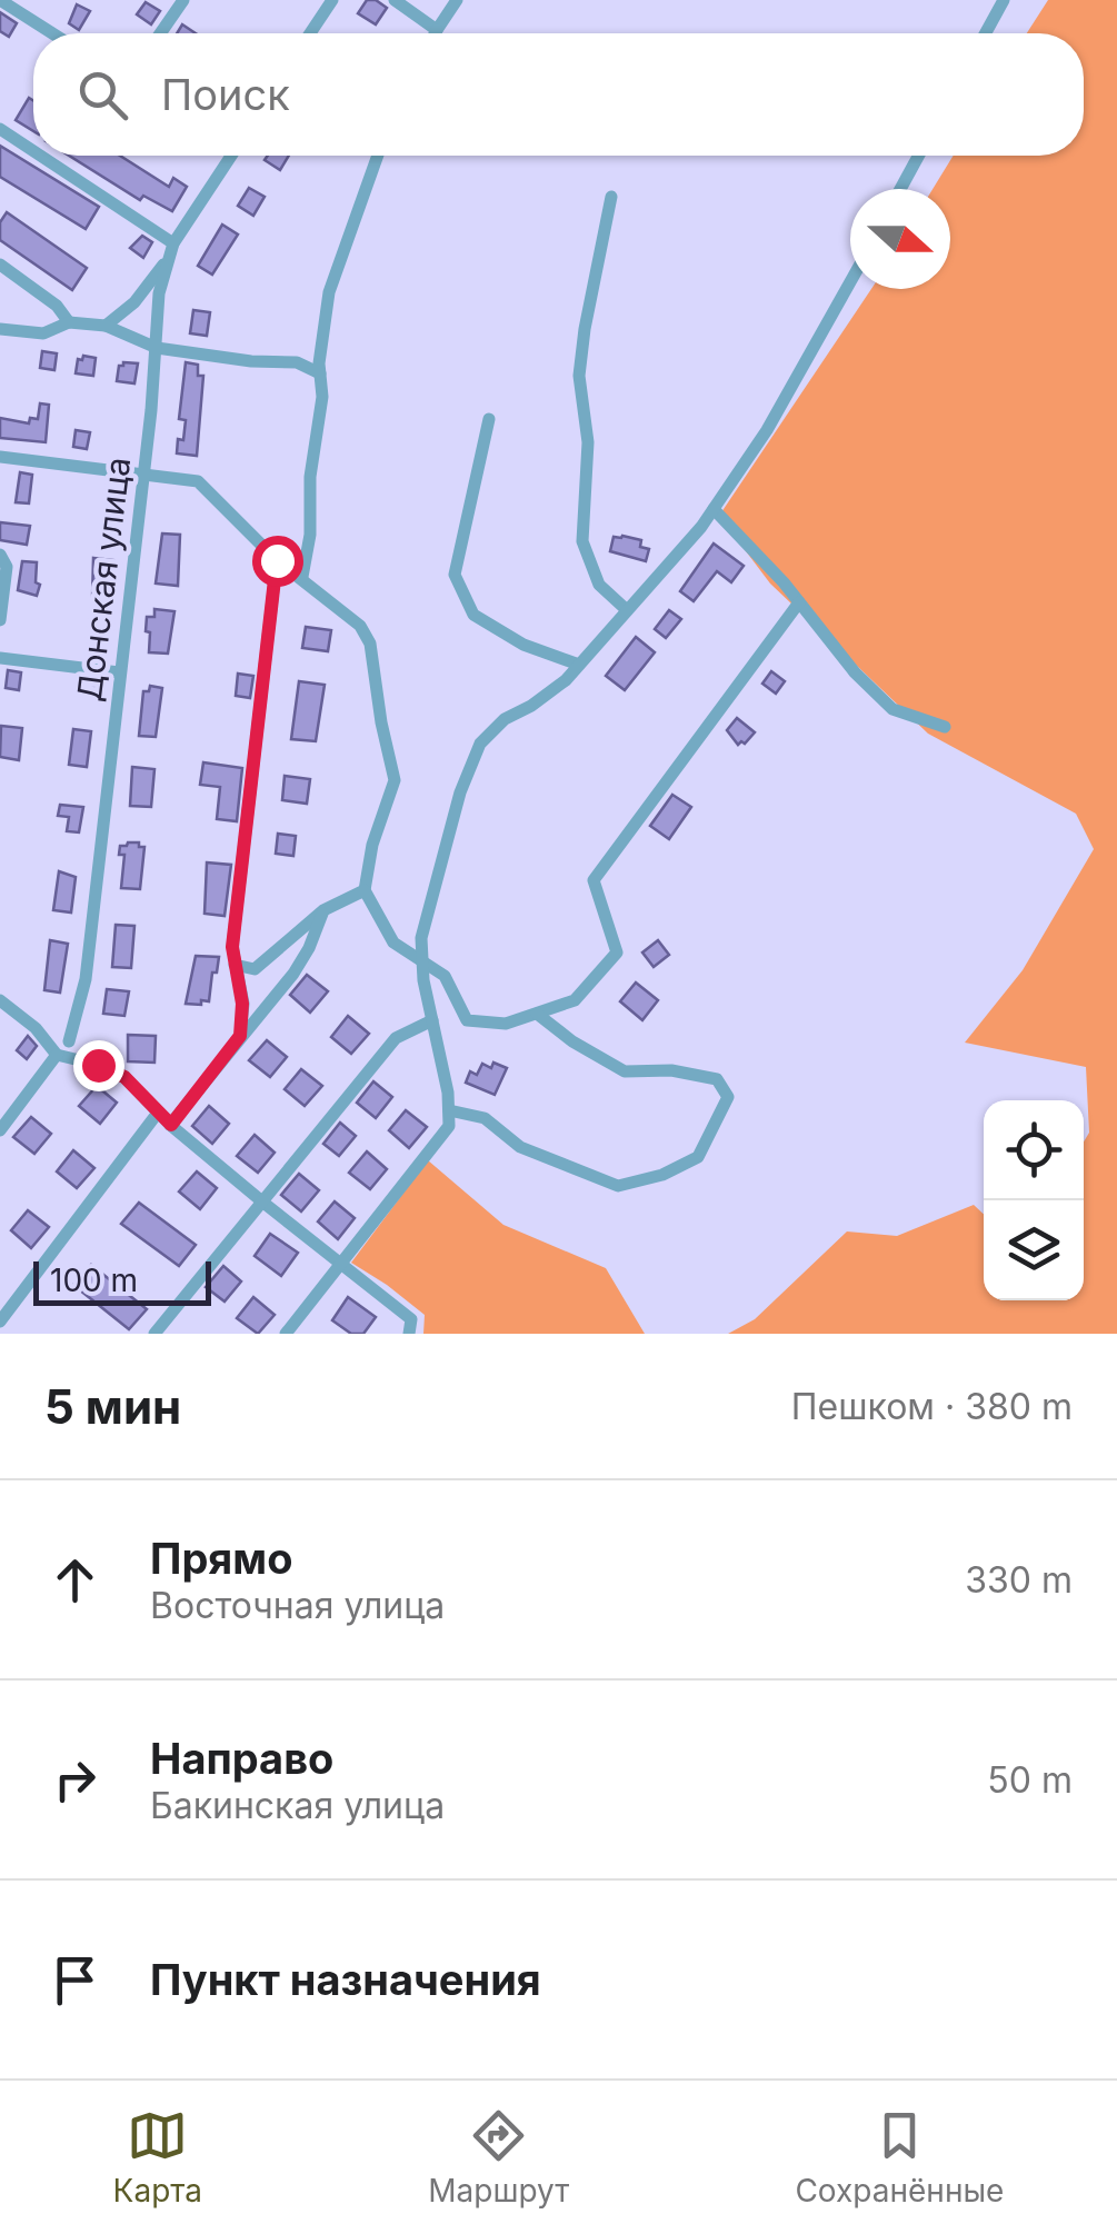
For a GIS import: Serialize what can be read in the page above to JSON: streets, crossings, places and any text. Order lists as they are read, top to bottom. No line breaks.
{"streets":{"street":["Донская улица"]},"scale_bar":"100 m","north":"right","page":{"search":"Поиск","scale":"100 m","heading":["5 мин","Пешком · 380 m"],"list":[["Прямо","Восточная улица","330 m"],["Направо","Бакинская улица","50 m"],"Пункт назначения"],"nav":["Карта","Маршрут","Сохранённые"]}}
